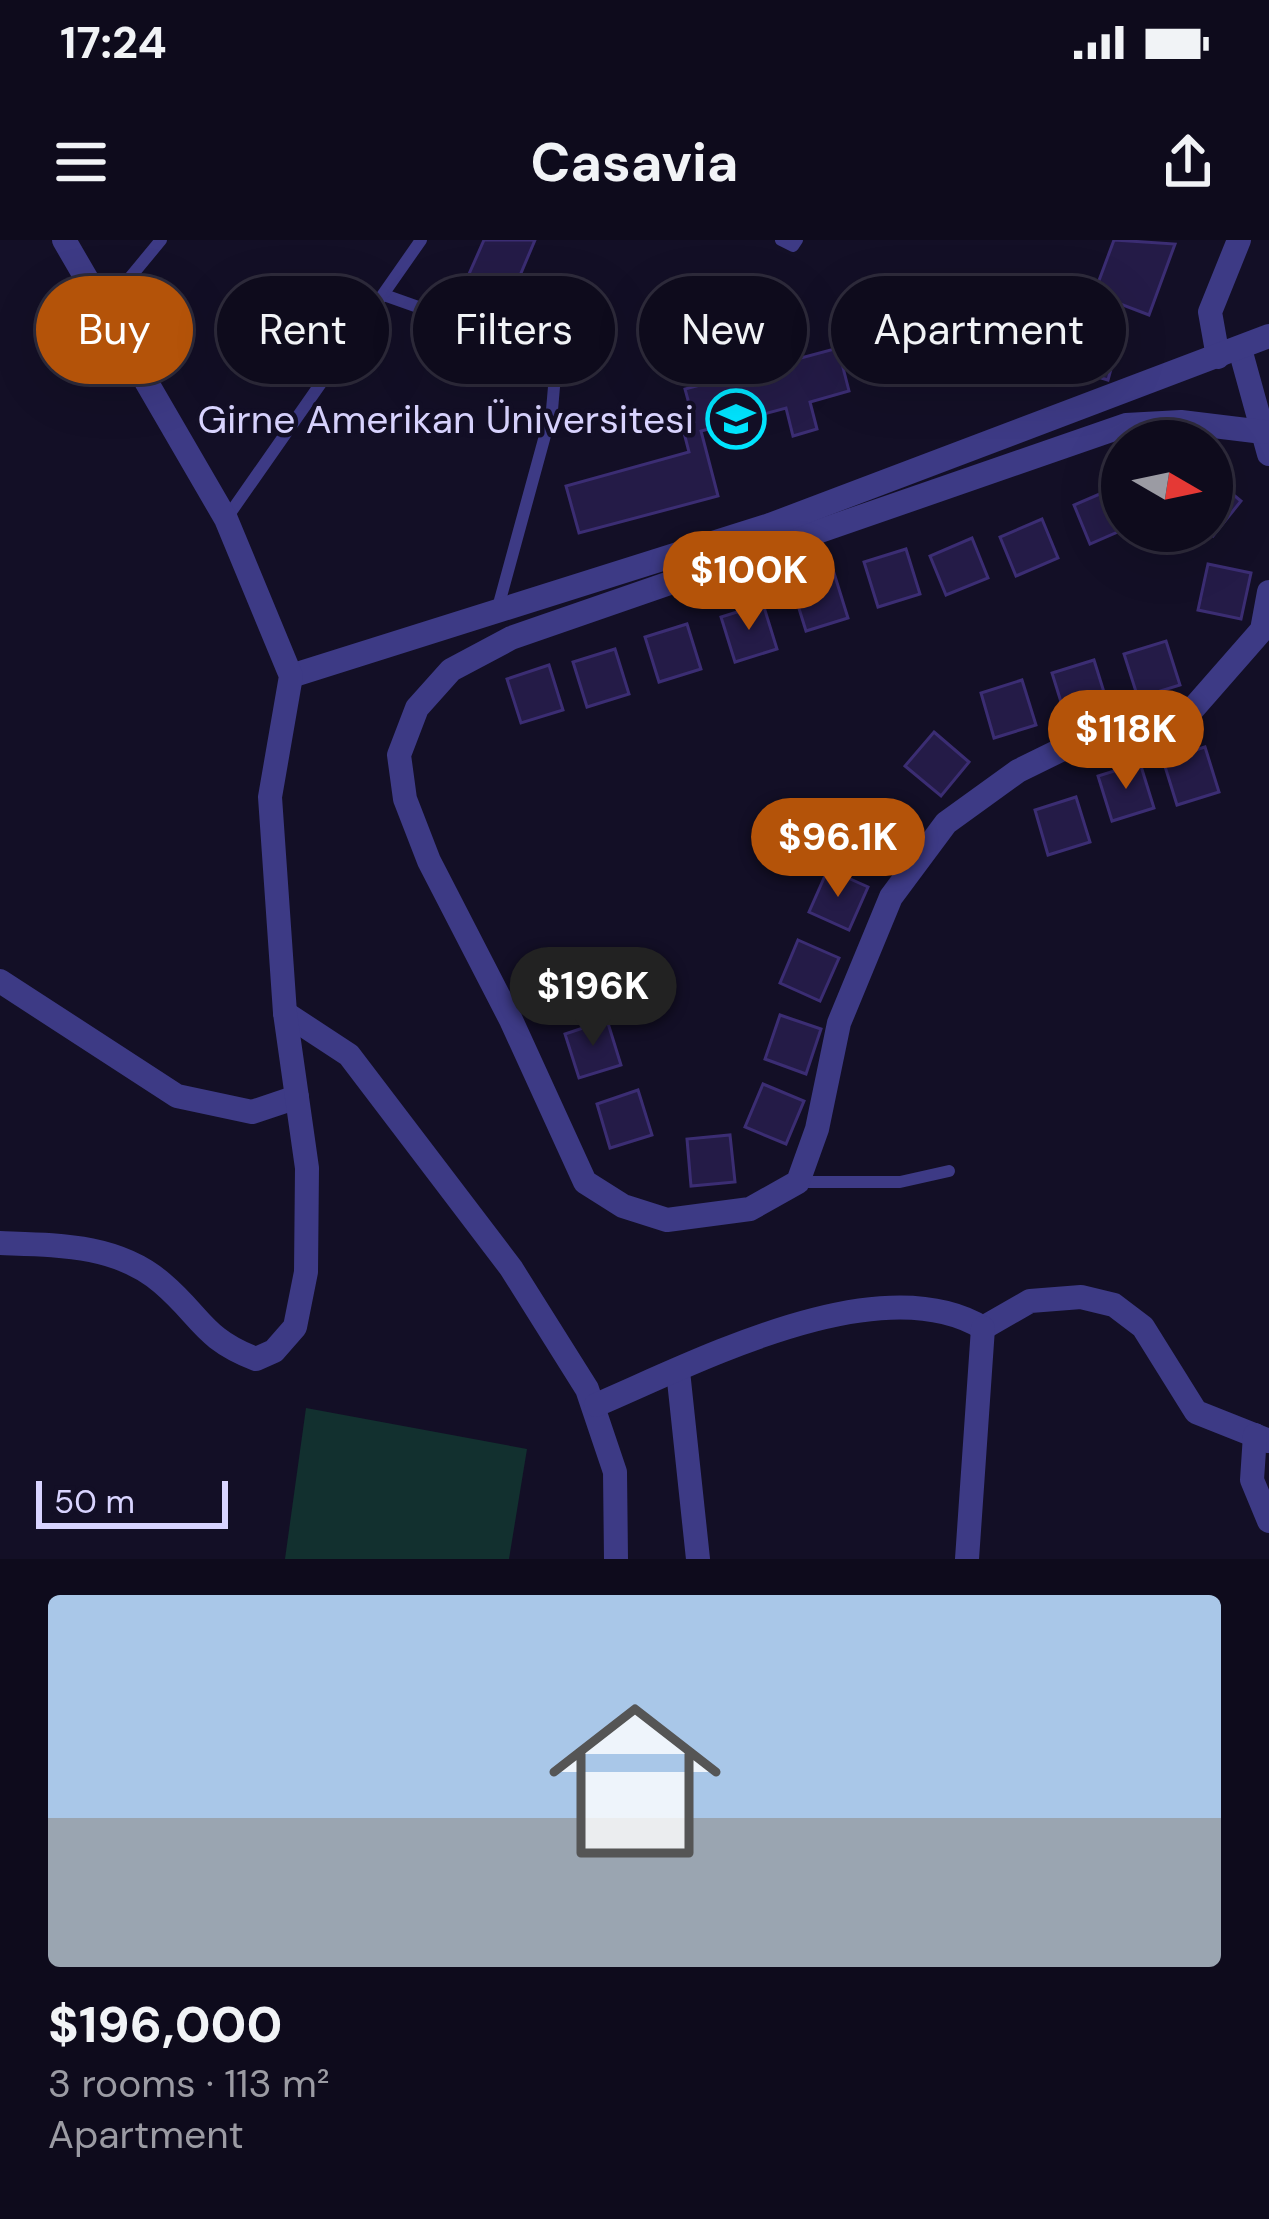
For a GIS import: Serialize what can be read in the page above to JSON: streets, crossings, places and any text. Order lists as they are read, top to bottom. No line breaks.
{"places":{"school or university":["Girne Amerikan Üniversitesi"]},"scale_bar":"50 m","north":"right","page":{"status":"17:24","header":"Casavia","chip":["Buy","Rent","Filters","New","Apartment"],"price":["$100K","$118K","$96.1K","$196K"],"scale":"50 m","list":[{"name":"$196,000","note":"3 rooms · 113 m² · Apartment"}]}}
